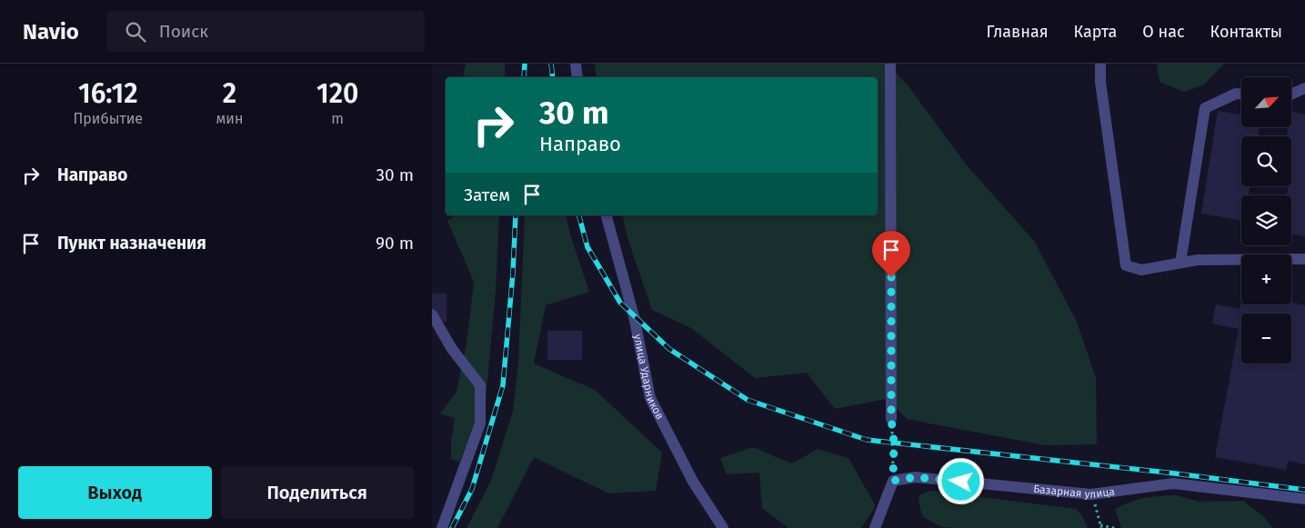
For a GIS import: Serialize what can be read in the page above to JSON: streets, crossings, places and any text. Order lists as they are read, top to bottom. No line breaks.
{"streets":{"street":["улица Ударников","Базарная улица"]},"north":"top right","page":{"header":"Navio","search":"Поиск","nav":["Главная","Карта","О нас","Контакты"],"eta":["16:12","Прибытие","2","мин","120","m"],"map_buttons":["+","−"],"turn":["30 m","Направо"],"list":[{"name":"Направо","value":"30 m"},{"name":"Пункт назначения","value":"90 m"}],"then":"Затем","buttons":["Выход","Поделиться"]}}
